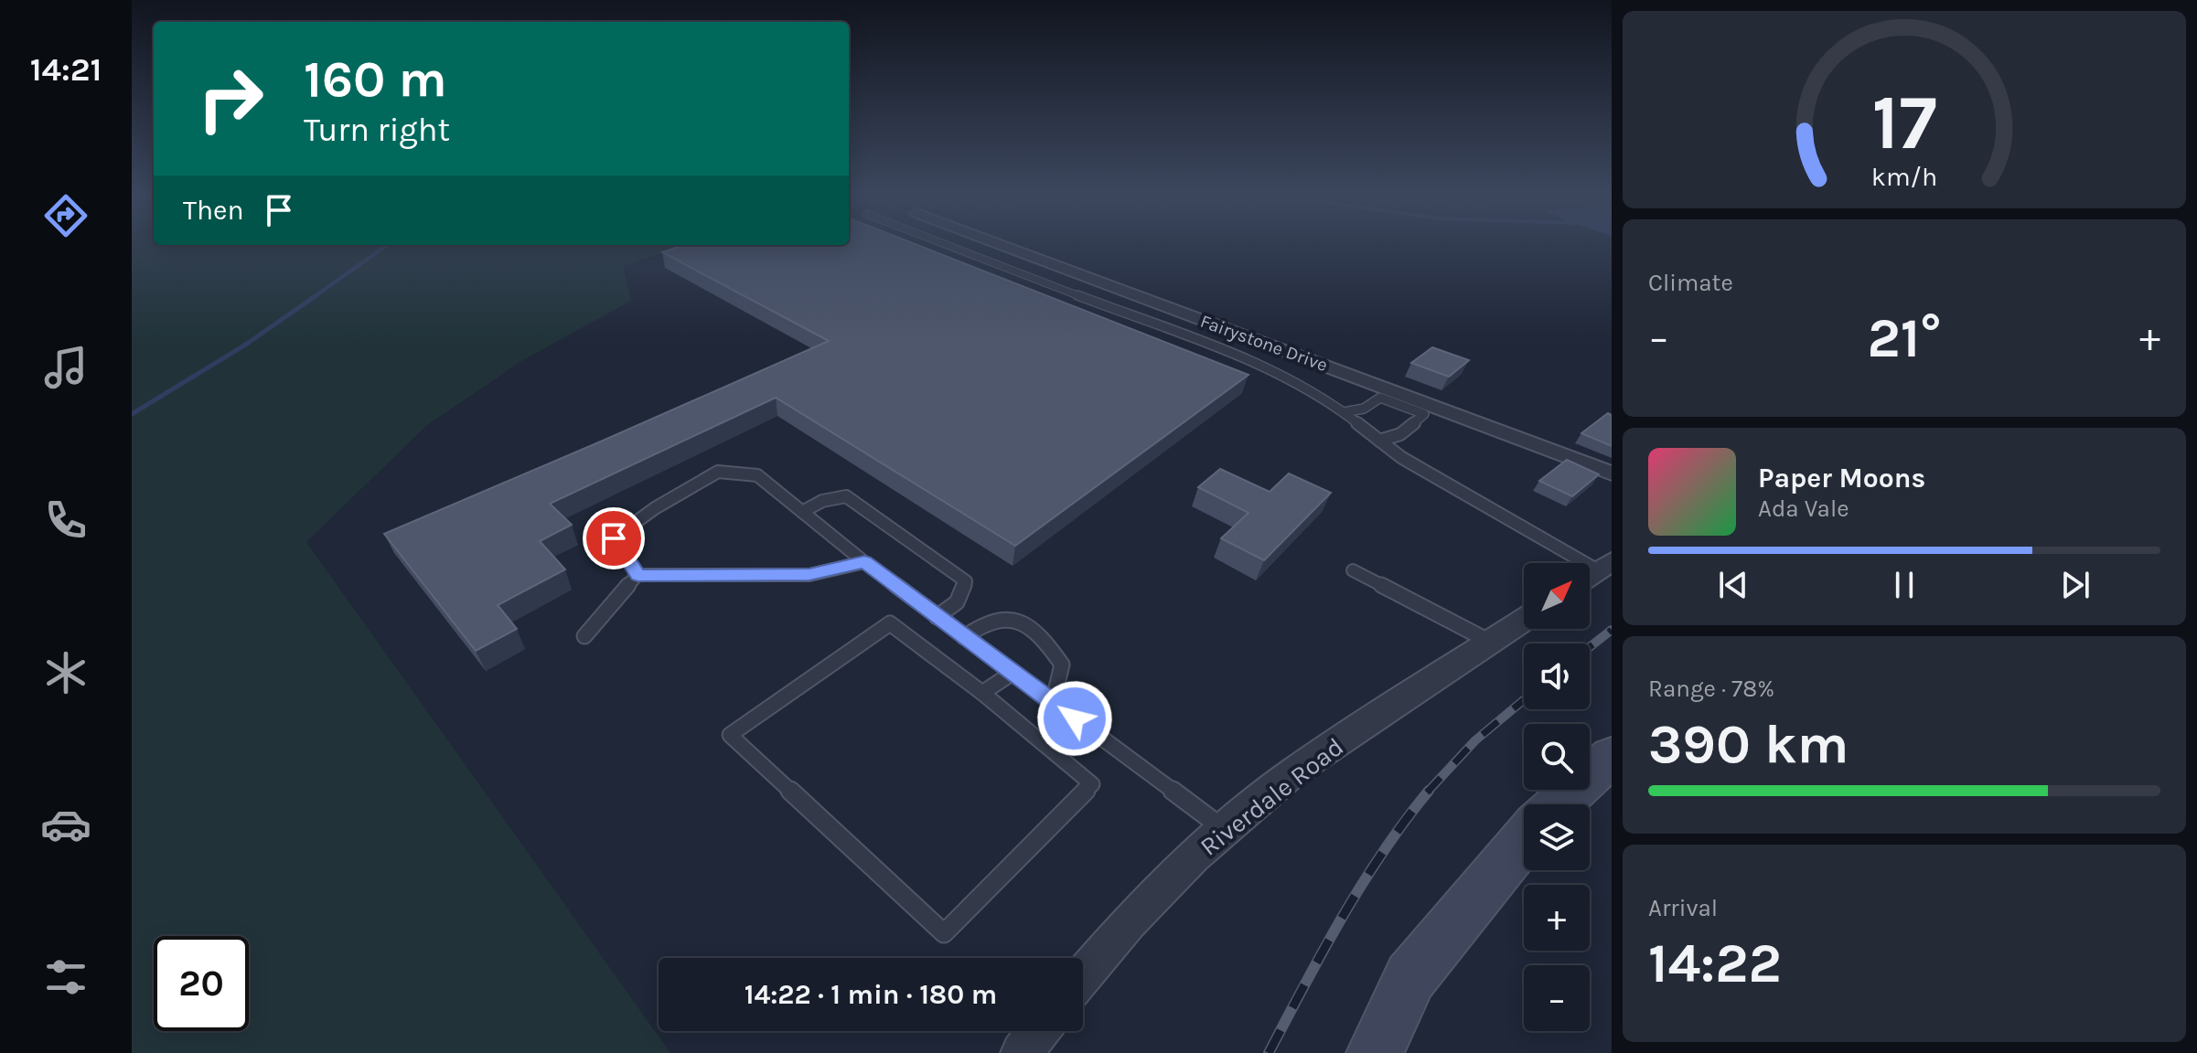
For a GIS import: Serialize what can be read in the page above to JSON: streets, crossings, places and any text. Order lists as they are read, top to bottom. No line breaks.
{"streets":{"street":["Fairystone Drive","Riverdale Road"]},"north":"top right","page":{"tabs":"14:21","turn":["160 m","Turn right"],"then":"Then","tile":["Climate",["Range · 78%","390 km"],["Arrival","14:22"]],"heat":["−","21°","+"],"song":["Paper Moons","Ada Vale"],"map_buttons":["+","−"],"limit":"20","trip":"14:22 · 1 min · 180 m","gauge":["17","km/h"]}}
